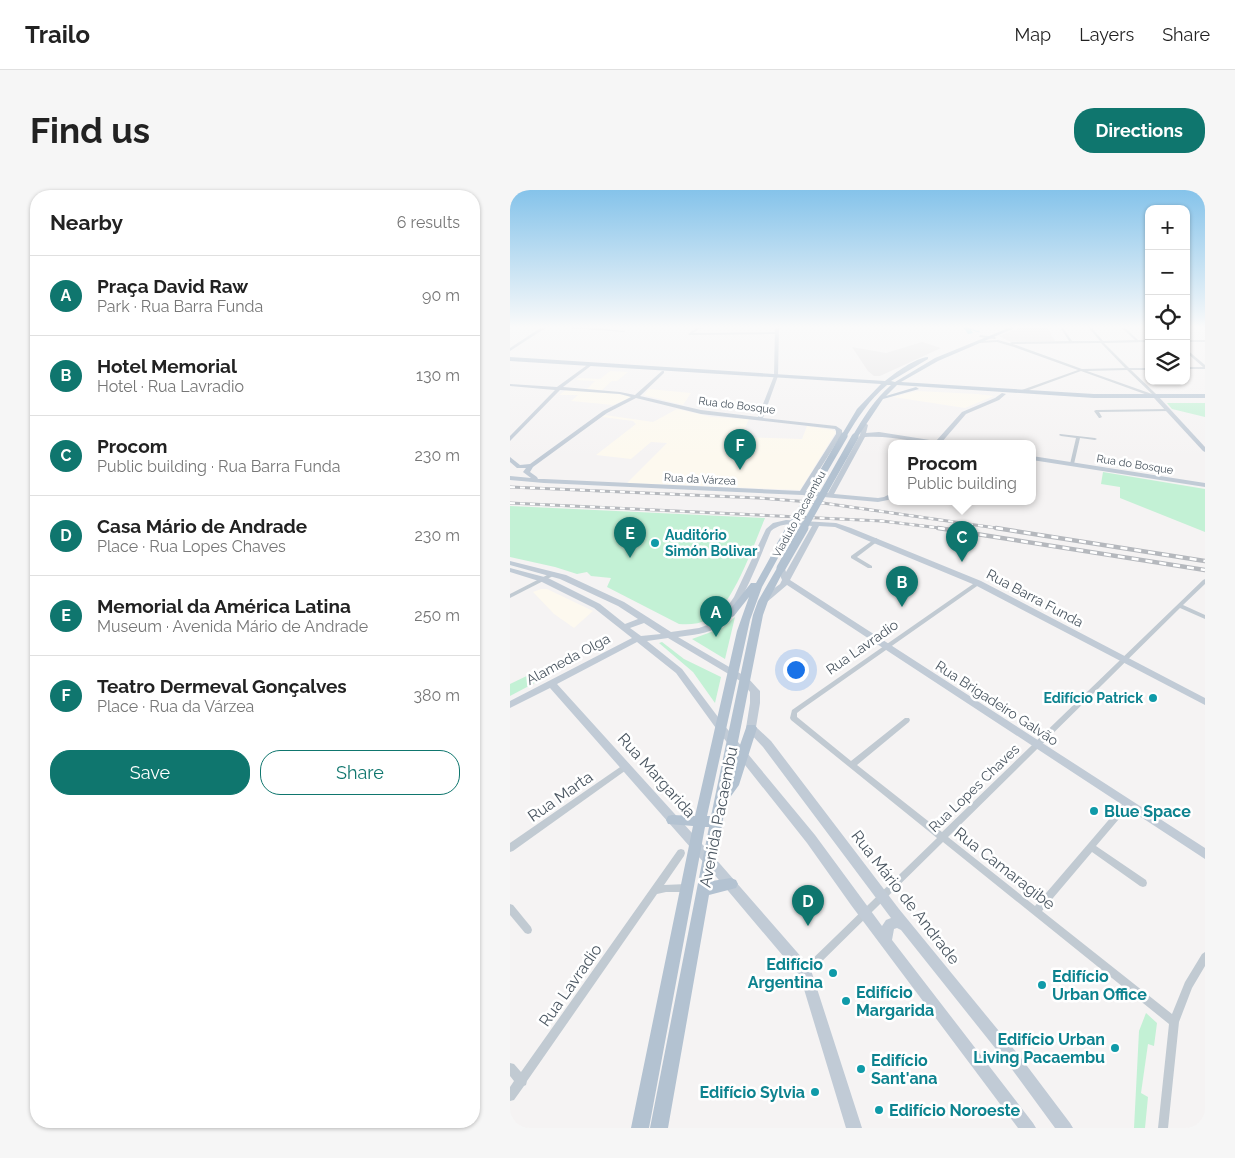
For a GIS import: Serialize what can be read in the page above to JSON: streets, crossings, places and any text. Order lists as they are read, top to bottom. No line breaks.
{"streets":{"main road":["Viaduto Pacaembu","Avenida Pacaembu"],"street":["Rua do Bosque","Rua da Várzea","Rua Barra Funda","Rua Lavradio","Alameda Olga","Rua Brigadeiro Galvão","Rua Margarida","Rua Lopes Chaves","Rua Marta","Rua Camaragibe","Rua Mário de Andrade"]},"crossings":[["Rua do Bosque","Viaduto Pacaembu"],["Viaduto Pacaembu","Avenida Pacaembu"],["Rua Barra Funda","Rua Lavradio"],["Rua Barra Funda","Alameda Olga"],["Rua Barra Funda","Rua Lopes Chaves"],["Rua Lavradio","Rua Brigadeiro Galvão"],["Rua Lavradio","Rua Camaragibe"],["Alameda Olga","Rua Margarida"],["Rua Brigadeiro Galvão","Rua Lopes Chaves"],["Rua Margarida","Rua Lopes Chaves"],["Rua Margarida","Rua Marta"],["Rua Margarida","Avenida Pacaembu"],["Rua Lopes Chaves","Rua Camaragibe"],["Rua Lopes Chaves","Rua Mário de Andrade"]],"places":["Auditório Simón Bolivar","Edifício Patrick","Blue Space","Edifício Argentina","Edifício Urban Office","Edifício Margarida","Edifício Urban Living Pacaembu","Edifício Sant'ana","Edifício Sylvia","Edifício Noroeste"],"page":{"header":"Trailo","nav":["Map","Layers","Share"],"buttons":["Directions",["Save","Share"]],"title":"Find us","heading":["Nearby","6 results"],"map_buttons":["+","−"],"list":[{"mark":"A","name":"Praça David Raw","note":"Park · Rua Barra Funda","value":"90 m"},{"mark":"B","name":"Hotel Memorial","note":"Hotel · Rua Lavradio","value":"130 m"},{"mark":"C","name":"Procom","note":"Public building · Rua Barra Funda","value":"230 m"},{"mark":"D","name":"Casa Mário de Andrade","note":"Place · Rua Lopes Chaves","value":"230 m"},{"mark":"E","name":"Memorial da América Latina","note":"Museum · Avenida Mário de Andrade","value":"250 m"},{"mark":"F","name":"Teatro Dermeval Gonçalves","note":"Place · Rua da Várzea","value":"380 m"}],"pins":["F","E","C","B","A","D"],"popup":["Procom","Public building"]}}
